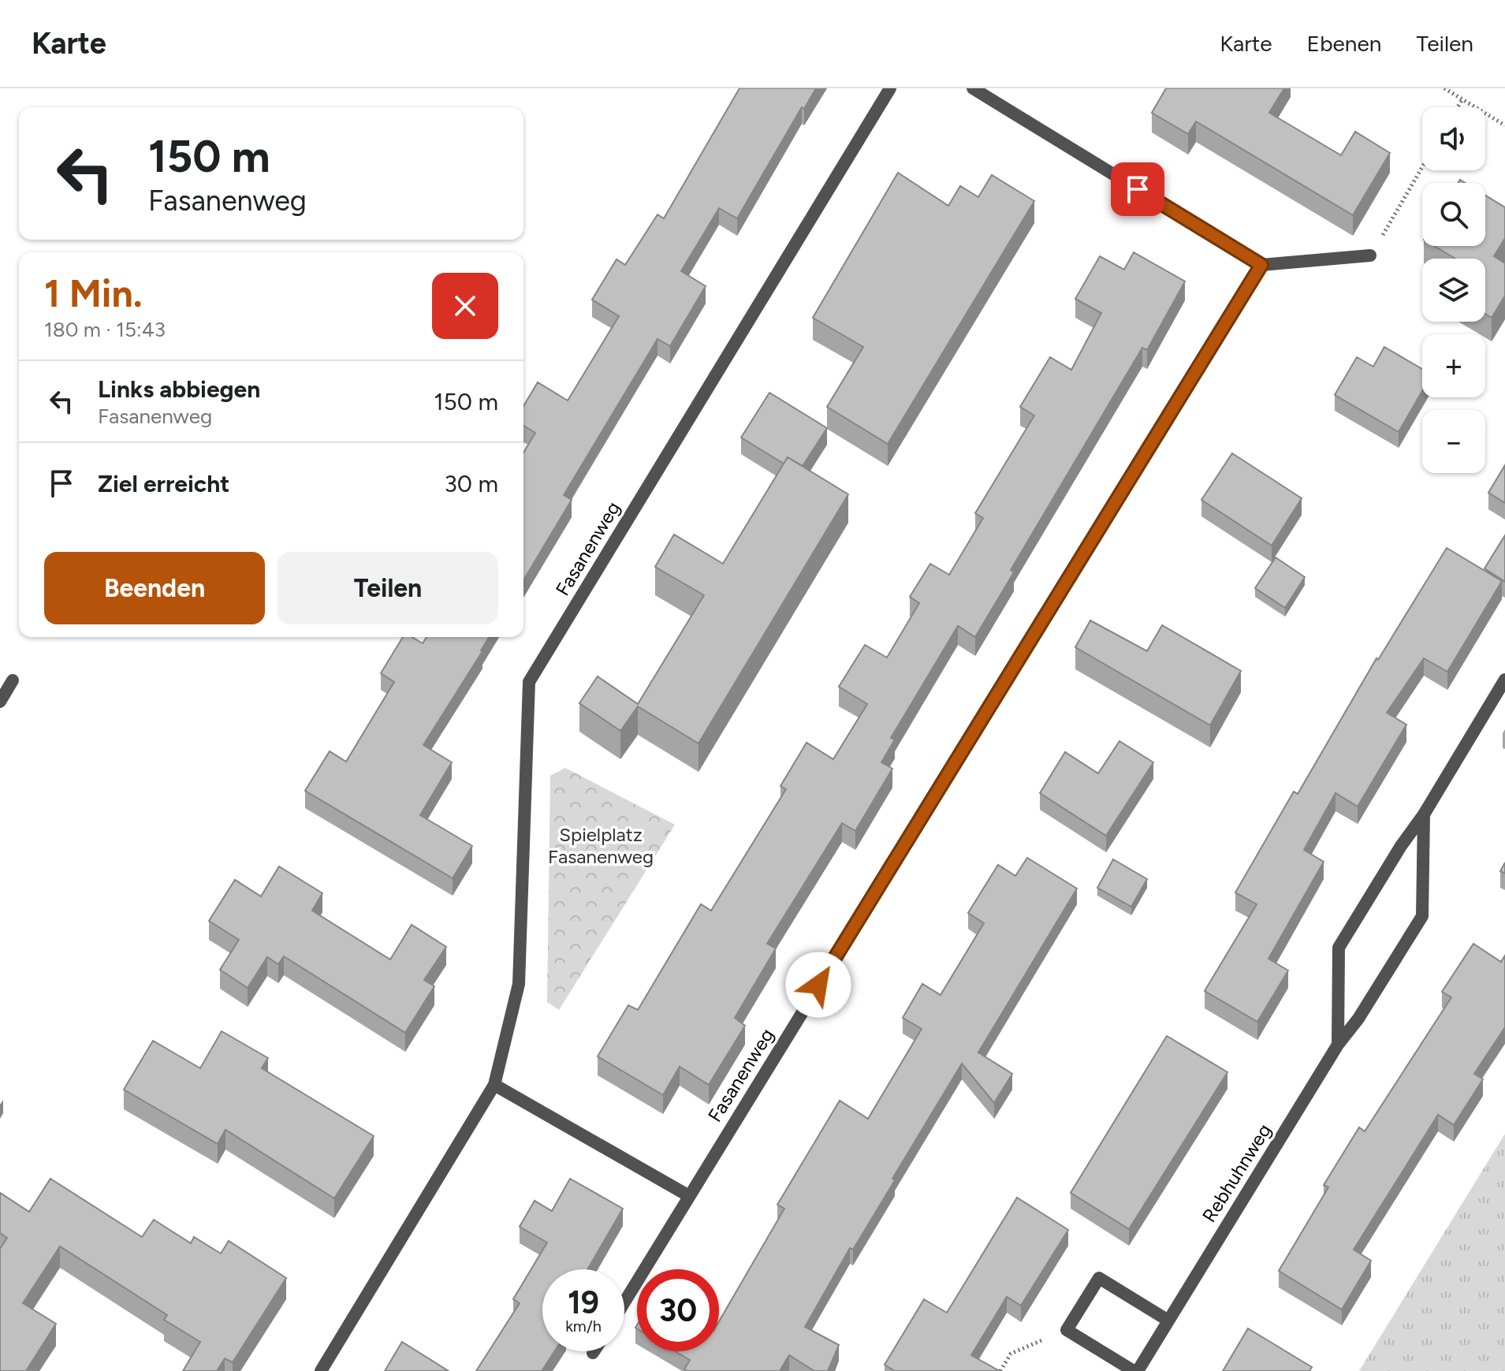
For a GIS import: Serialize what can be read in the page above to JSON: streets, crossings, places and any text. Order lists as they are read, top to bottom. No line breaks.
{"streets":{"street":["Fasanenweg","Rebhuhnweg"]},"parks":["Spielplatz Fasanenweg"],"page":{"header":"Karte","nav":["Karte","Ebenen","Teilen"],"map_buttons":["+","−"],"turn":["150 m","Fasanenweg"],"heading":["1 Min.","180 m · 15:43"],"list":[{"name":"Links abbiegen","note":"Fasanenweg","value":"150 m"},{"name":"Ziel erreicht","value":"30 m"}],"buttons":["Beenden","Teilen"],"speed":"19 km/h","limit":"30"}}
